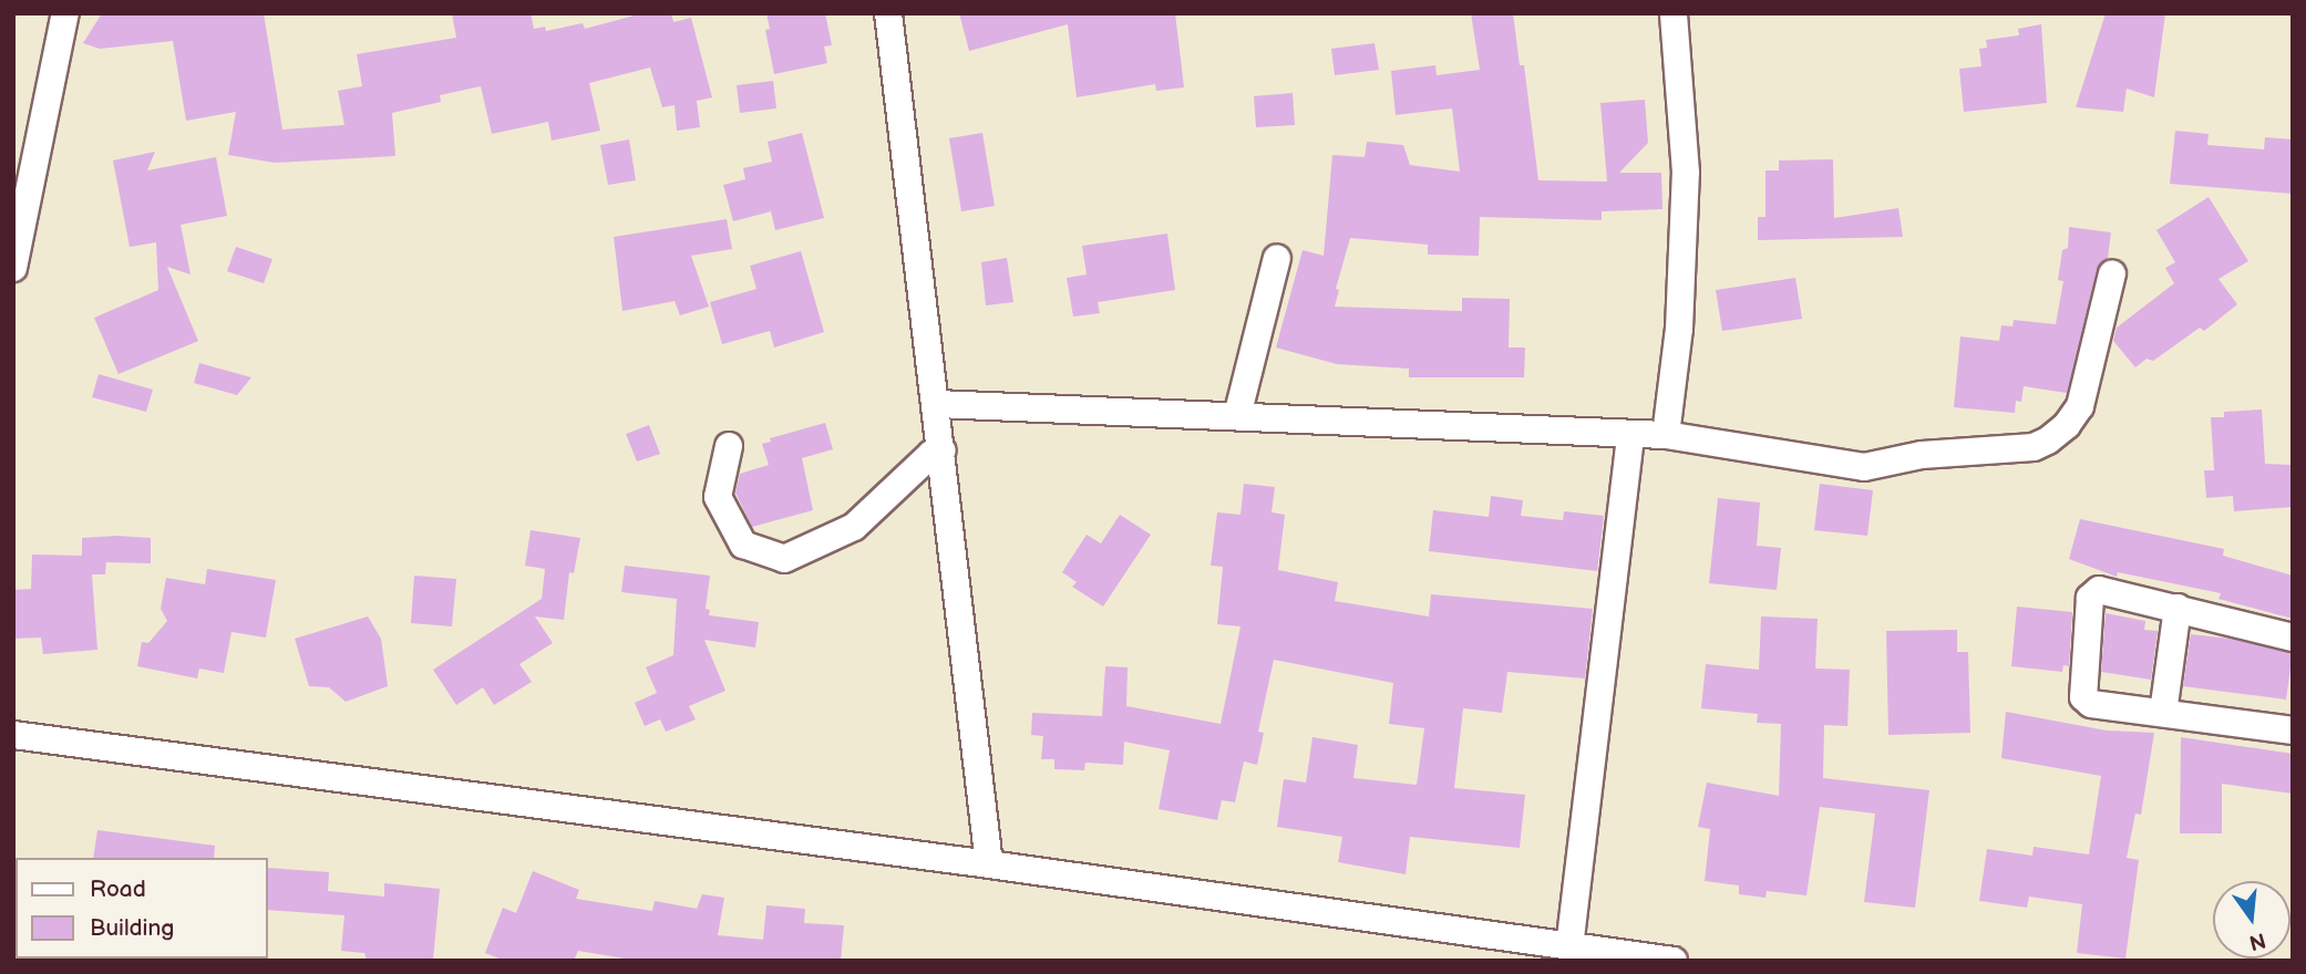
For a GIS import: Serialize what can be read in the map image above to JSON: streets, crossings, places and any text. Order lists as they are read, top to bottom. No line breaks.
{"legend":["Road","Building"],"north":"bottom"}
